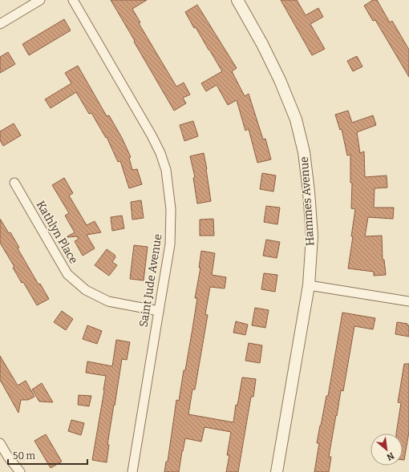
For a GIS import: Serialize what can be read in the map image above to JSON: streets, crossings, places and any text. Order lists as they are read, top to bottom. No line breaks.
{"streets":{"street":["Hammes Avenue","Kathlyn Place","Saint Jude Avenue"]},"crossings":[["Kathlyn Place","Saint Jude Avenue"]],"scale_bar":"50 m","north":"bottom right"}
